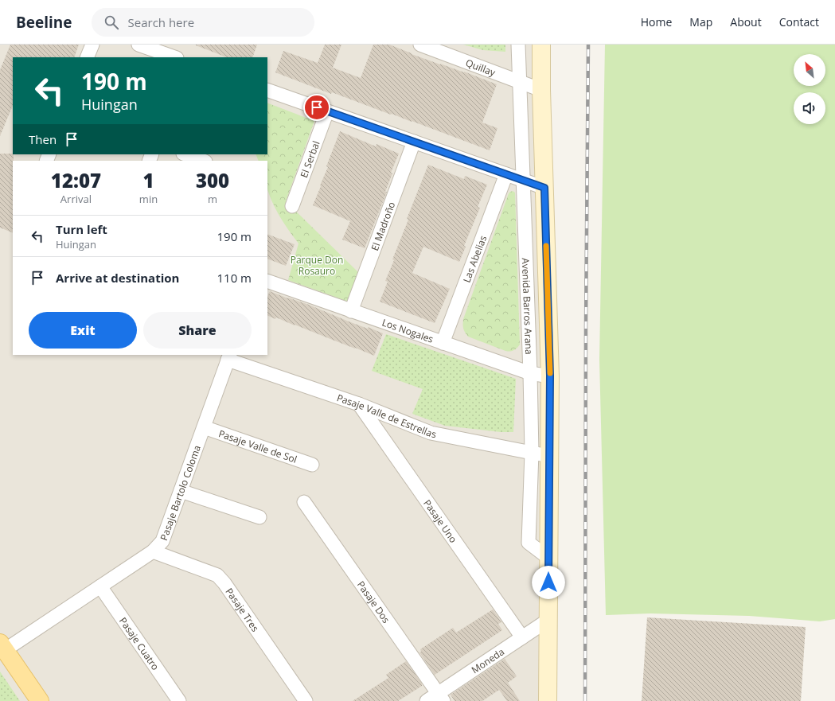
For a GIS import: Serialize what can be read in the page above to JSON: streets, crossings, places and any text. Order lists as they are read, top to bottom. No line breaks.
{"streets":{"main road":["Avenida Barros Arana"],"street":["Quillay","El Serbal","El Madroño","Las Abelias","Los Nogales","Pasaje Valle de Estrellas","Pasaje Valle de Sol","Pasaje Bartolo Coloma","Pasaje Uno","Pasaje Dos","Pasaje Tres","Pasaje Cuatro","Moneda"]},"crossings":[["Quillay","Avenida Barros Arana"],["El Madroño","Los Nogales"],["Las Abelias","Los Nogales"],["Avenida Barros Arana","Los Nogales"],["Avenida Barros Arana","Pasaje Valle de Estrellas"],["Avenida Barros Arana","Moneda"],["Pasaje Valle de Estrellas","Pasaje Bartolo Coloma"],["Pasaje Valle de Estrellas","Pasaje Uno"],["Pasaje Valle de Sol","Pasaje Bartolo Coloma"],["Pasaje Bartolo Coloma","Pasaje Tres"],["Pasaje Bartolo Coloma","Pasaje Cuatro"],["Pasaje Uno","Moneda"],["Pasaje Dos","Moneda"]],"parks":["Parque Don Rosauro"],"north":"top left","page":{"header":"Beeline","search":"Search here","nav":["Home","Map","About","Contact"],"turn":["190 m","Huingan"],"then":"Then","eta":["12:07","Arrival","1","min","300","m"],"list":[{"name":"Turn left","note":"Huingan","value":"190 m"},{"name":"Arrive at destination","value":"110 m"}],"buttons":["Exit","Share"]}}
